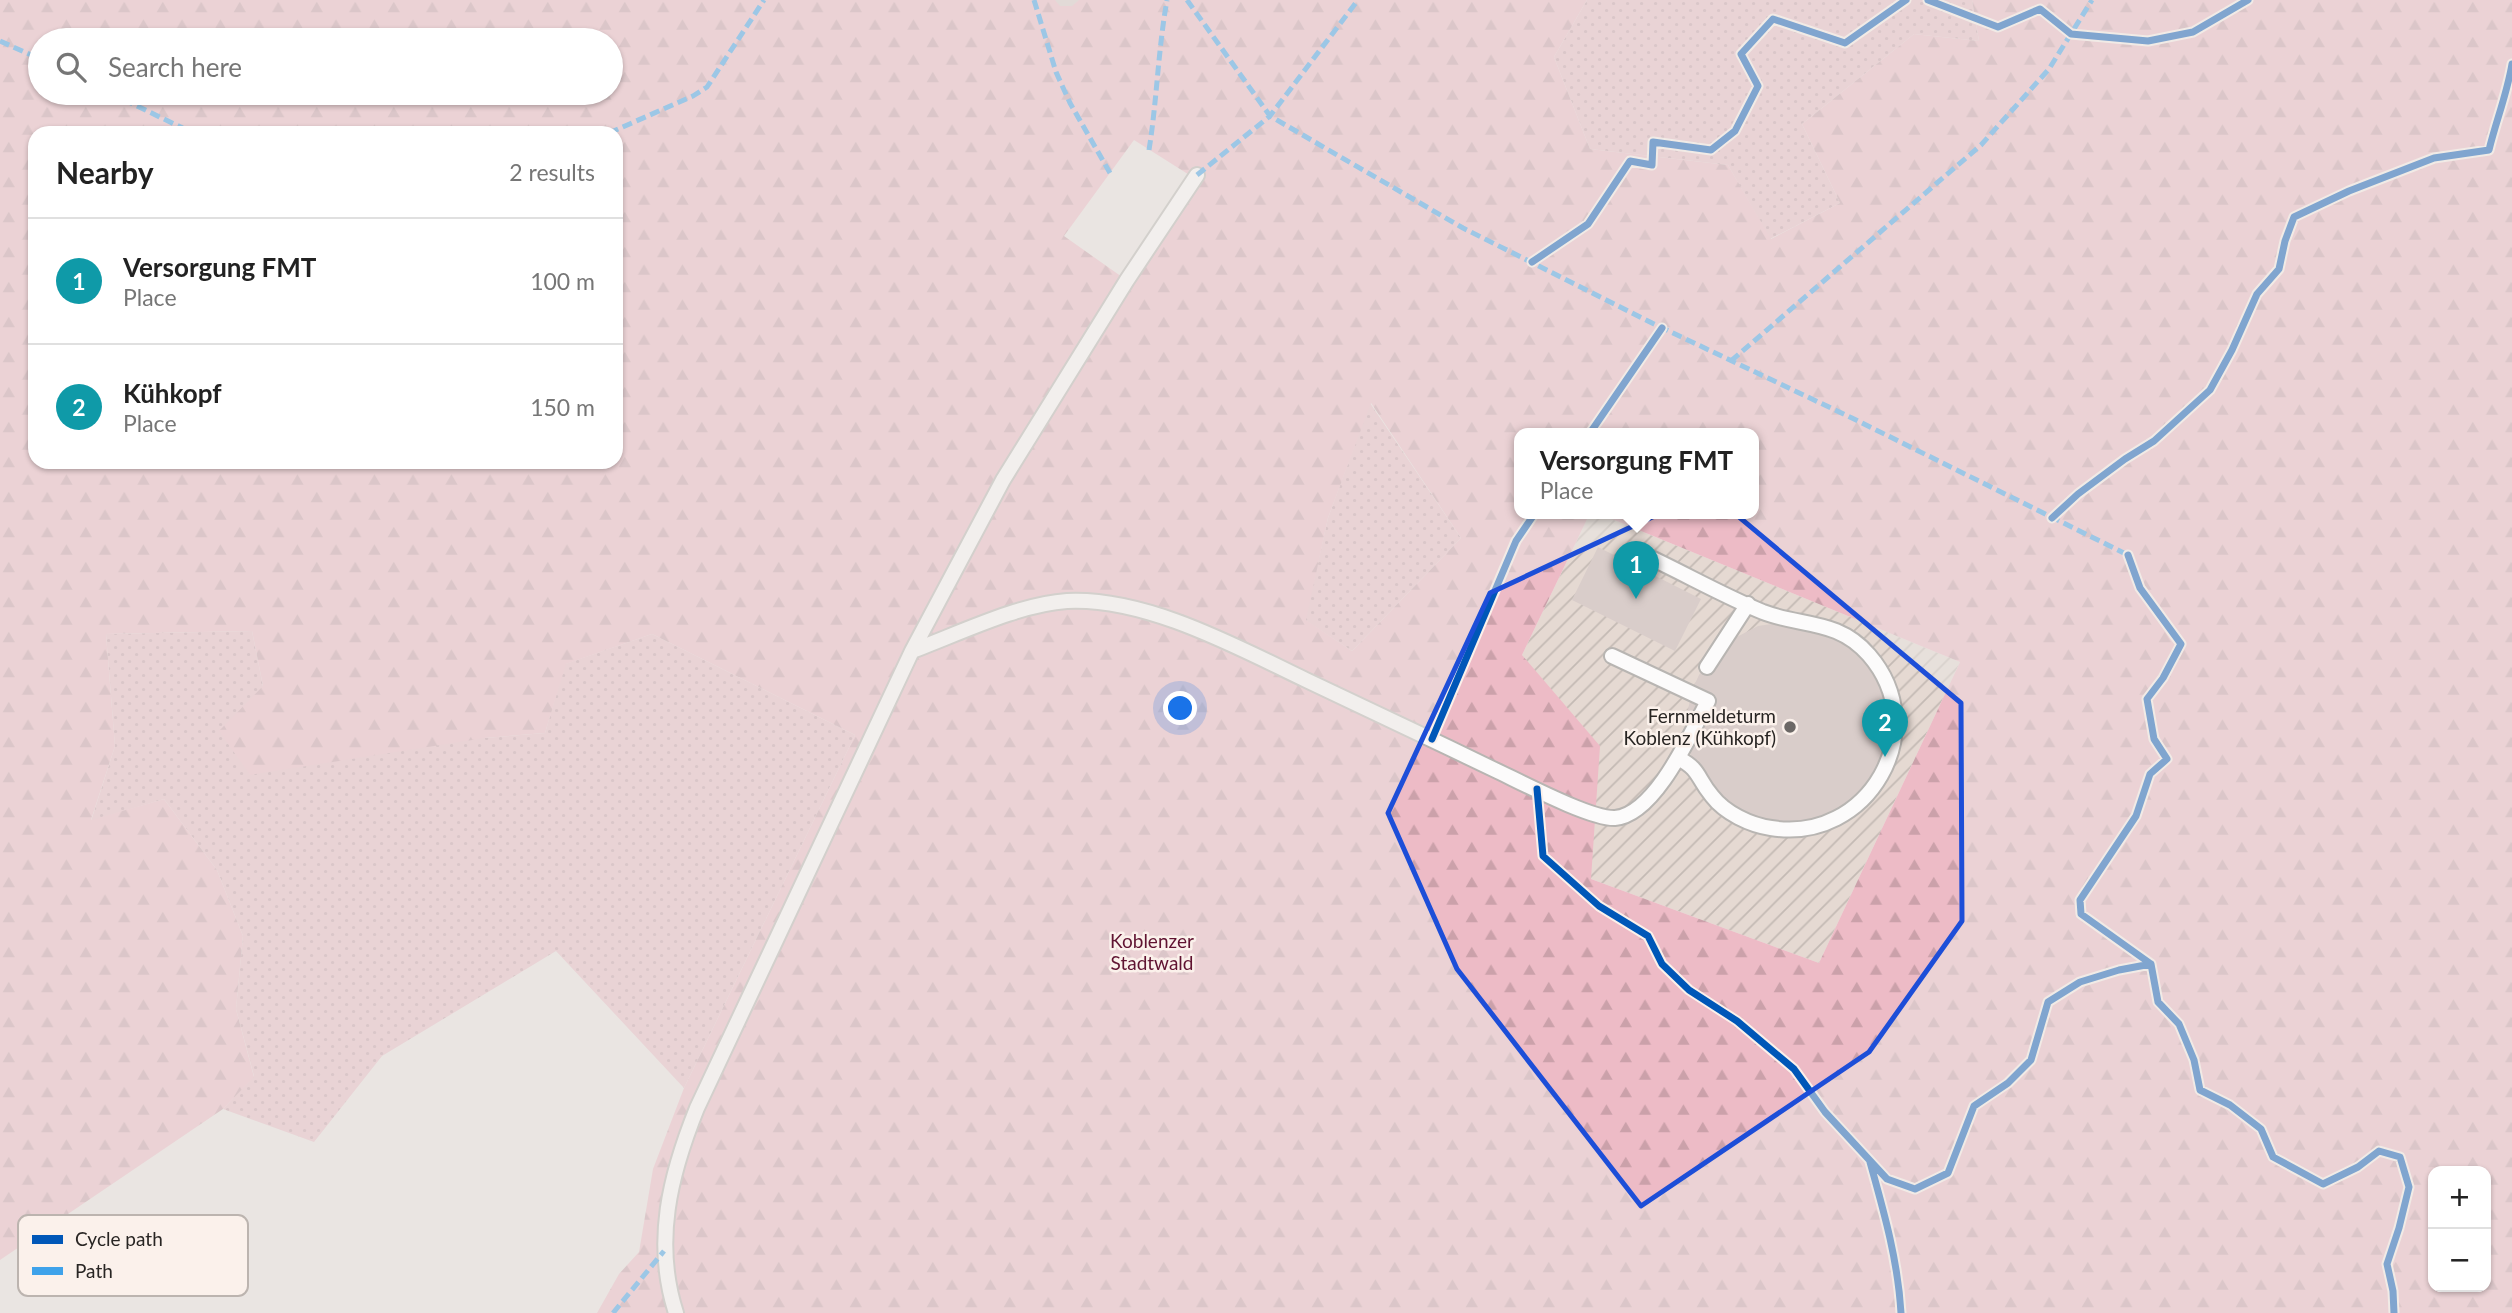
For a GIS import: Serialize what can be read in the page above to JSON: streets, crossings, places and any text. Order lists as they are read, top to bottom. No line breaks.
{"parks":["Koblenzer Stadtwald"],"places":["Fernmeldeturm Koblenz (Kühkopf)"],"legend":["Cycle path","Path"],"page":{"search":"Search here","heading":["Nearby","2 results"],"list":[{"mark":"1","name":"Versorgung FMT","note":"Place","value":"100 m"},{"mark":"2","name":"Kühkopf","note":"Place","value":"150 m"}],"popup":["Versorgung FMT","Place"],"pins":["1","2"],"map_buttons":["+","−"]}}
